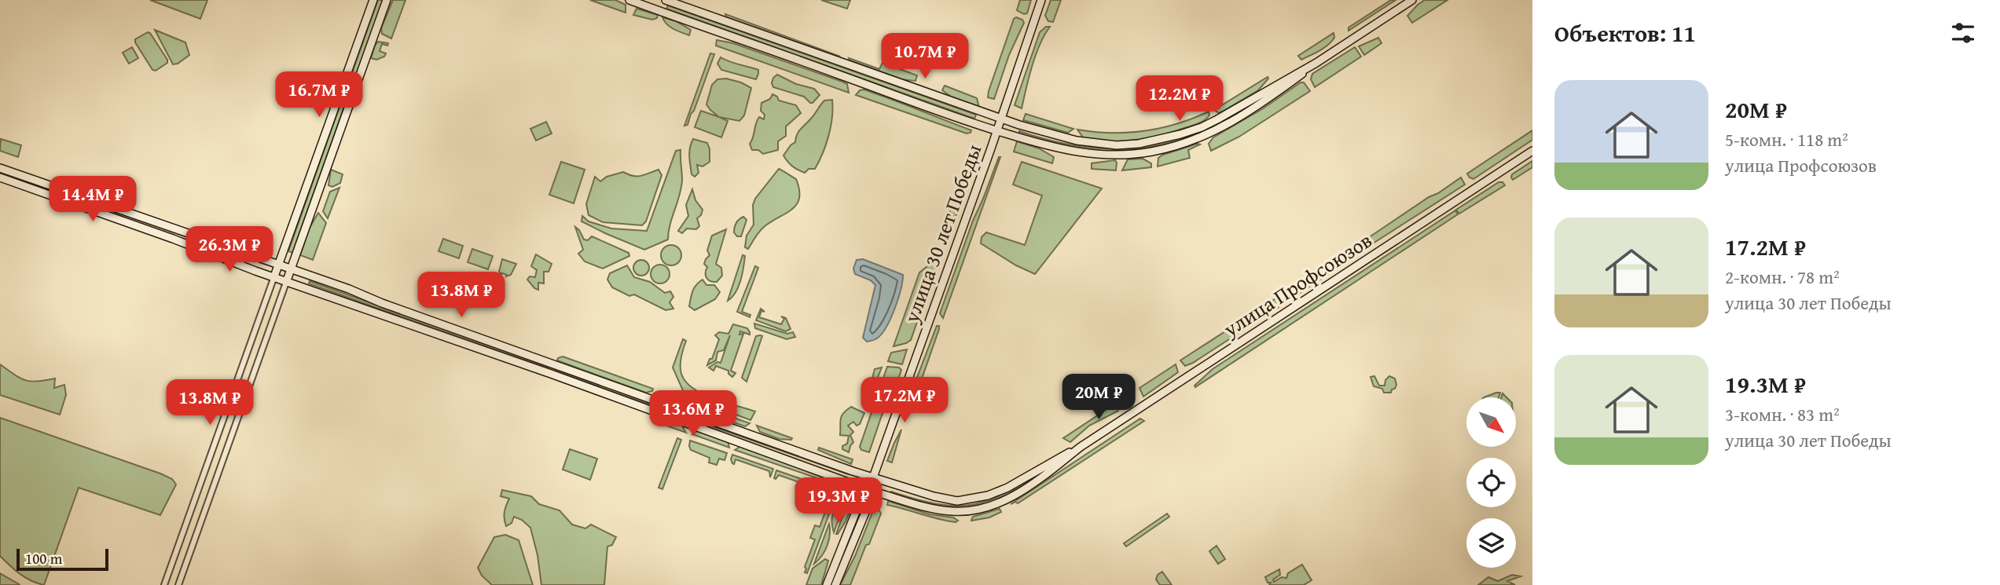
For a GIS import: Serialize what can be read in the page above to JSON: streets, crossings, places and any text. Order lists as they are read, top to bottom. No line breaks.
{"streets":{"main road":["улица 30 лет Победы","улица Профсоюзов"]},"crossings":[["улица 30 лет Победы","улица Профсоюзов"]],"scale_bar":"100 m","north":"bottom right","page":{"heading":"Объектов: 11","price":["10.7M ₽","16.7M ₽","12.2M ₽","14.4M ₽","26.3M ₽","13.8M ₽","20M ₽","17.2M ₽","13.8M ₽","13.6M ₽","19.3M ₽"],"list":[{"name":"20M ₽","note":"5-комн. · 118 m² · улица Профсоюзов"},{"name":"17.2M ₽","note":"2-комн. · 78 m² · улица 30 лет Победы"},{"name":"19.3M ₽","note":"3-комн. · 83 m² · улица 30 лет Победы"}],"scale":"100 m"}}
